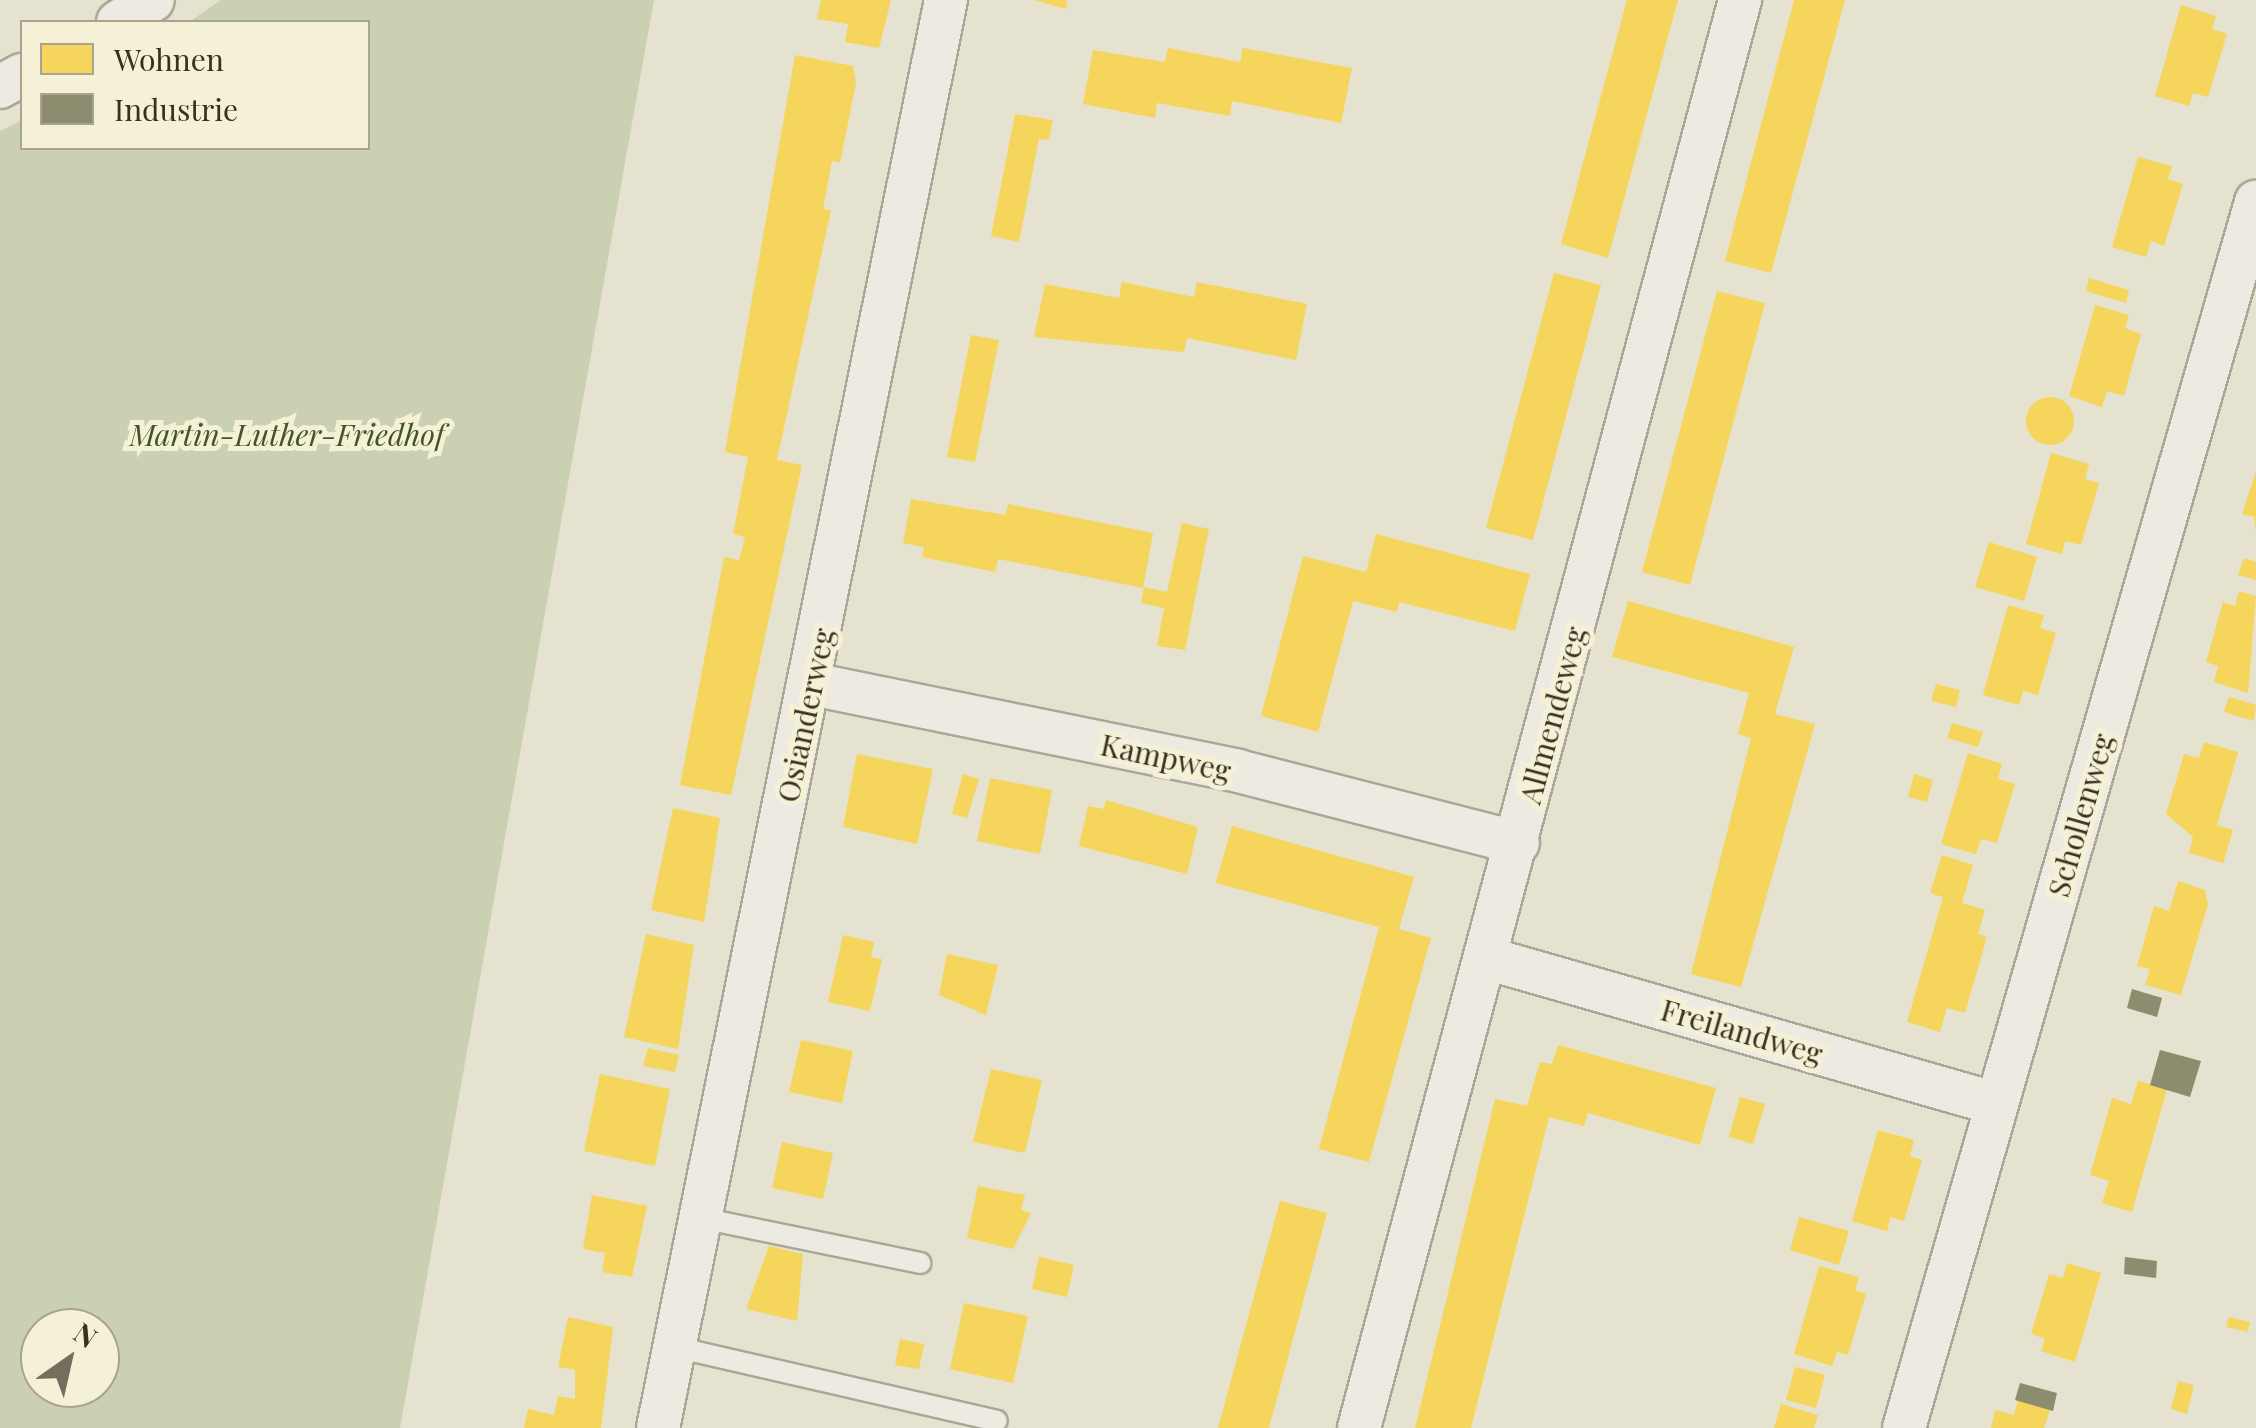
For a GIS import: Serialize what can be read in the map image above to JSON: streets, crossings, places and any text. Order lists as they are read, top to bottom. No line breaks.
{"streets":{"street":["Osianderweg","Allmendeweg","Kampweg","Schollenweg","Freilandweg"]},"crossings":[["Osianderweg","Kampweg"],["Allmendeweg","Kampweg"],["Allmendeweg","Freilandweg"],["Schollenweg","Freilandweg"]],"parks":["Martin-Luther-Friedhof"],"legend":["Wohnen","Industrie"],"north":"top right"}
